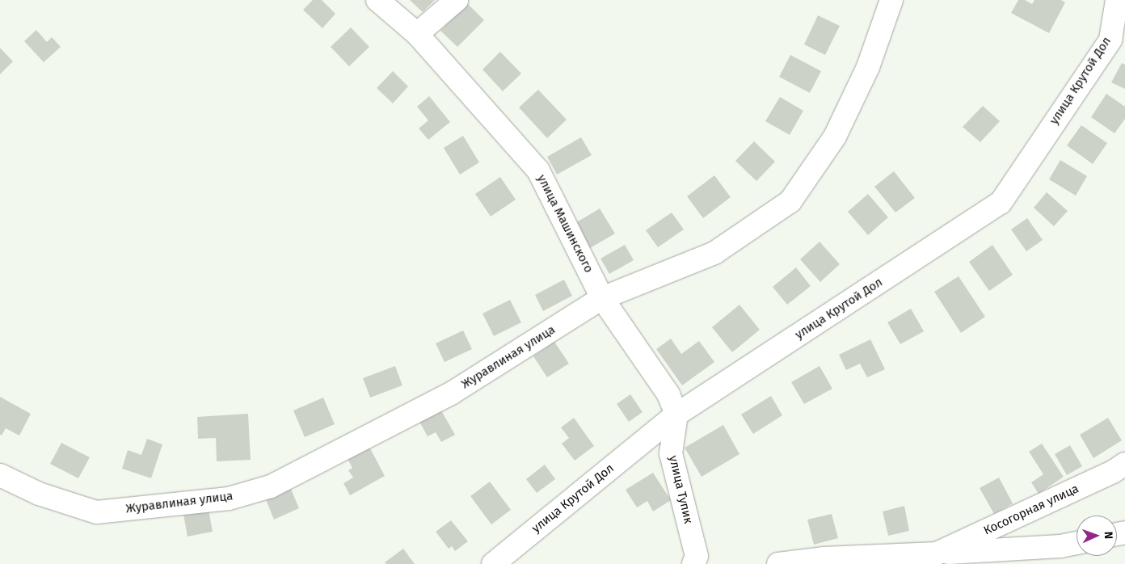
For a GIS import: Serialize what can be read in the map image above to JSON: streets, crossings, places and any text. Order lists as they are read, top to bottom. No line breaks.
{"streets":{"street":["улица Крутой Дол","улица Машинского","Журавлиная улица","улица Тупик","Косогорная улица"]},"crossings":[["улица Крутой Дол","улица Машинского"],["улица Крутой Дол","улица Тупик"],["улица Машинского","Журавлиная улица"],["улица Машинского","улица Тупик"]],"north":"right"}
